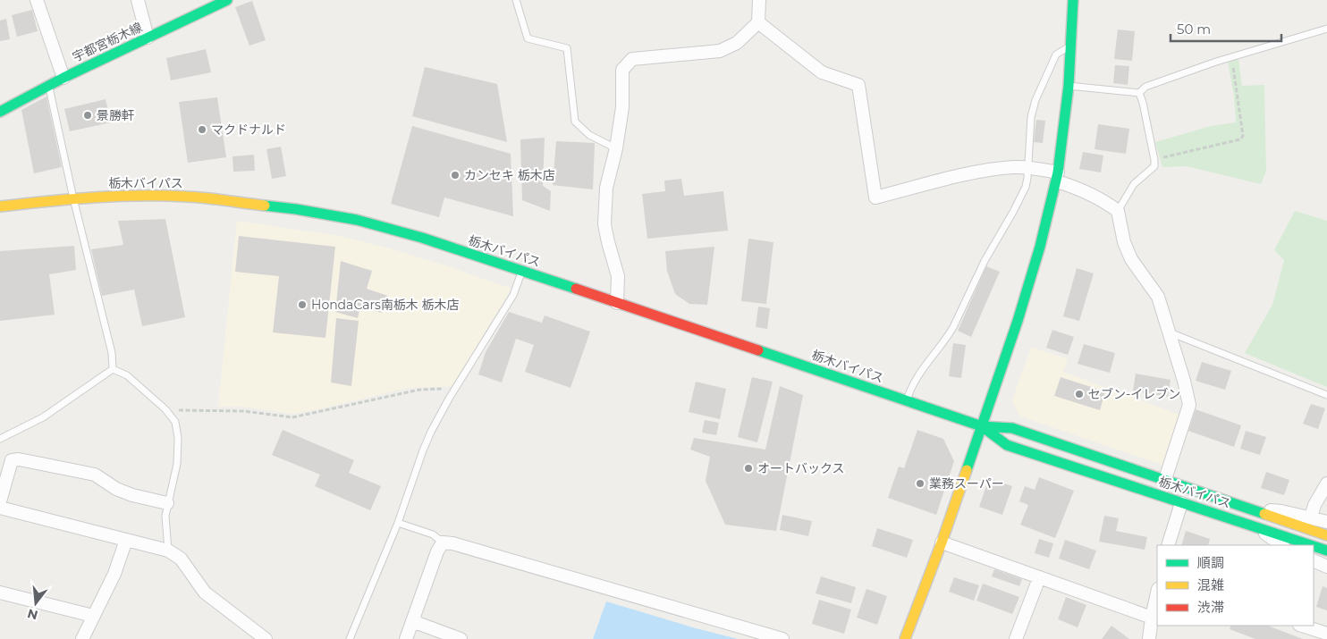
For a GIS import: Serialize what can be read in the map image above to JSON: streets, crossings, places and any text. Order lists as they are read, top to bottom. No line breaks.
{"streets":{"main road":["宇都宮栃木線","栃木バイパス"]},"places":["景勝軒","マクドナルド","カンセキ 栃木店","HondaCars南栃木 栃木店","セブン-イレブン","オートバックス","業務スーパー"],"legend":["順調","混雑","渋滞"],"scale_bar":"50 m","north":"bottom"}
